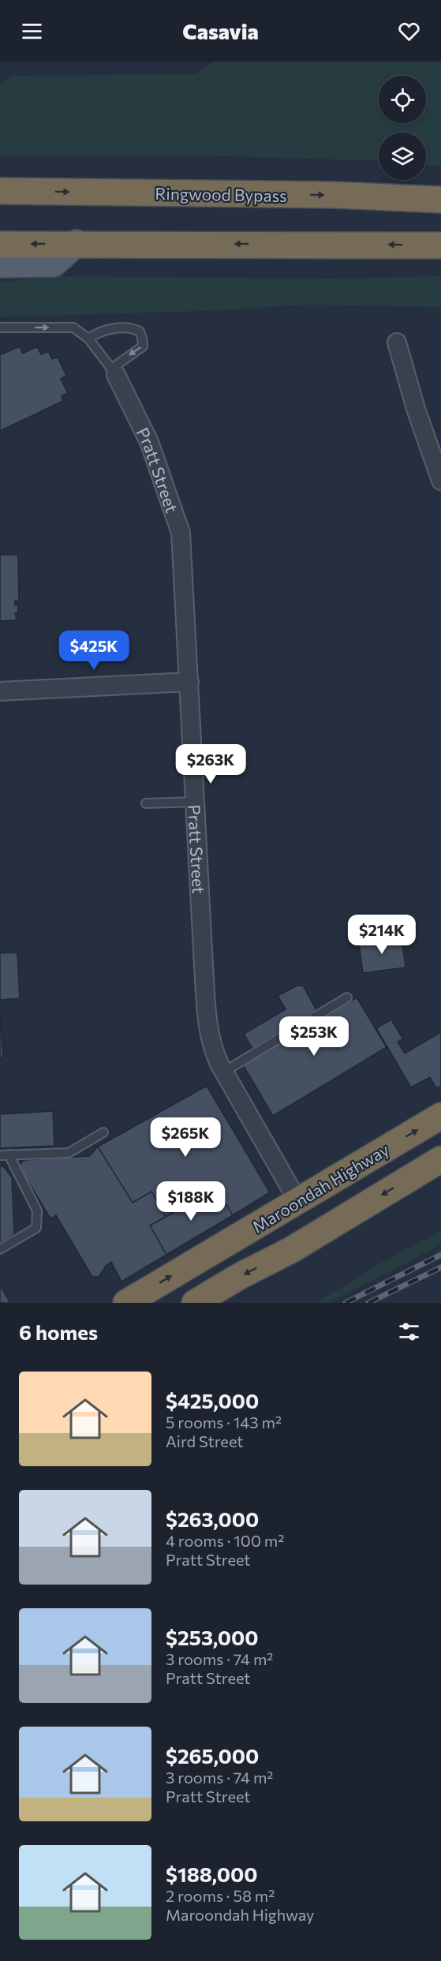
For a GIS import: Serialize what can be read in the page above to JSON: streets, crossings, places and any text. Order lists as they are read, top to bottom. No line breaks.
{"streets":{"highway":["Ringwood Bypass","Maroondah Highway"],"street":["Pratt Street"]},"crossings":[["Pratt Street","Maroondah Highway"]],"page":{"header":"Casavia","price":["$425K","$263K","$214K","$253K","$265K","$188K"],"heading":"6 homes","list":[{"name":"$425,000","note":"5 rooms · 143 m² · Aird Street"},{"name":"$263,000","note":"4 rooms · 100 m² · Pratt Street"},{"name":"$253,000","note":"3 rooms · 74 m² · Pratt Street"},{"name":"$265,000","note":"3 rooms · 74 m² · Pratt Street"},{"name":"$188,000","note":"2 rooms · 58 m² · Maroondah Highway"}]}}
